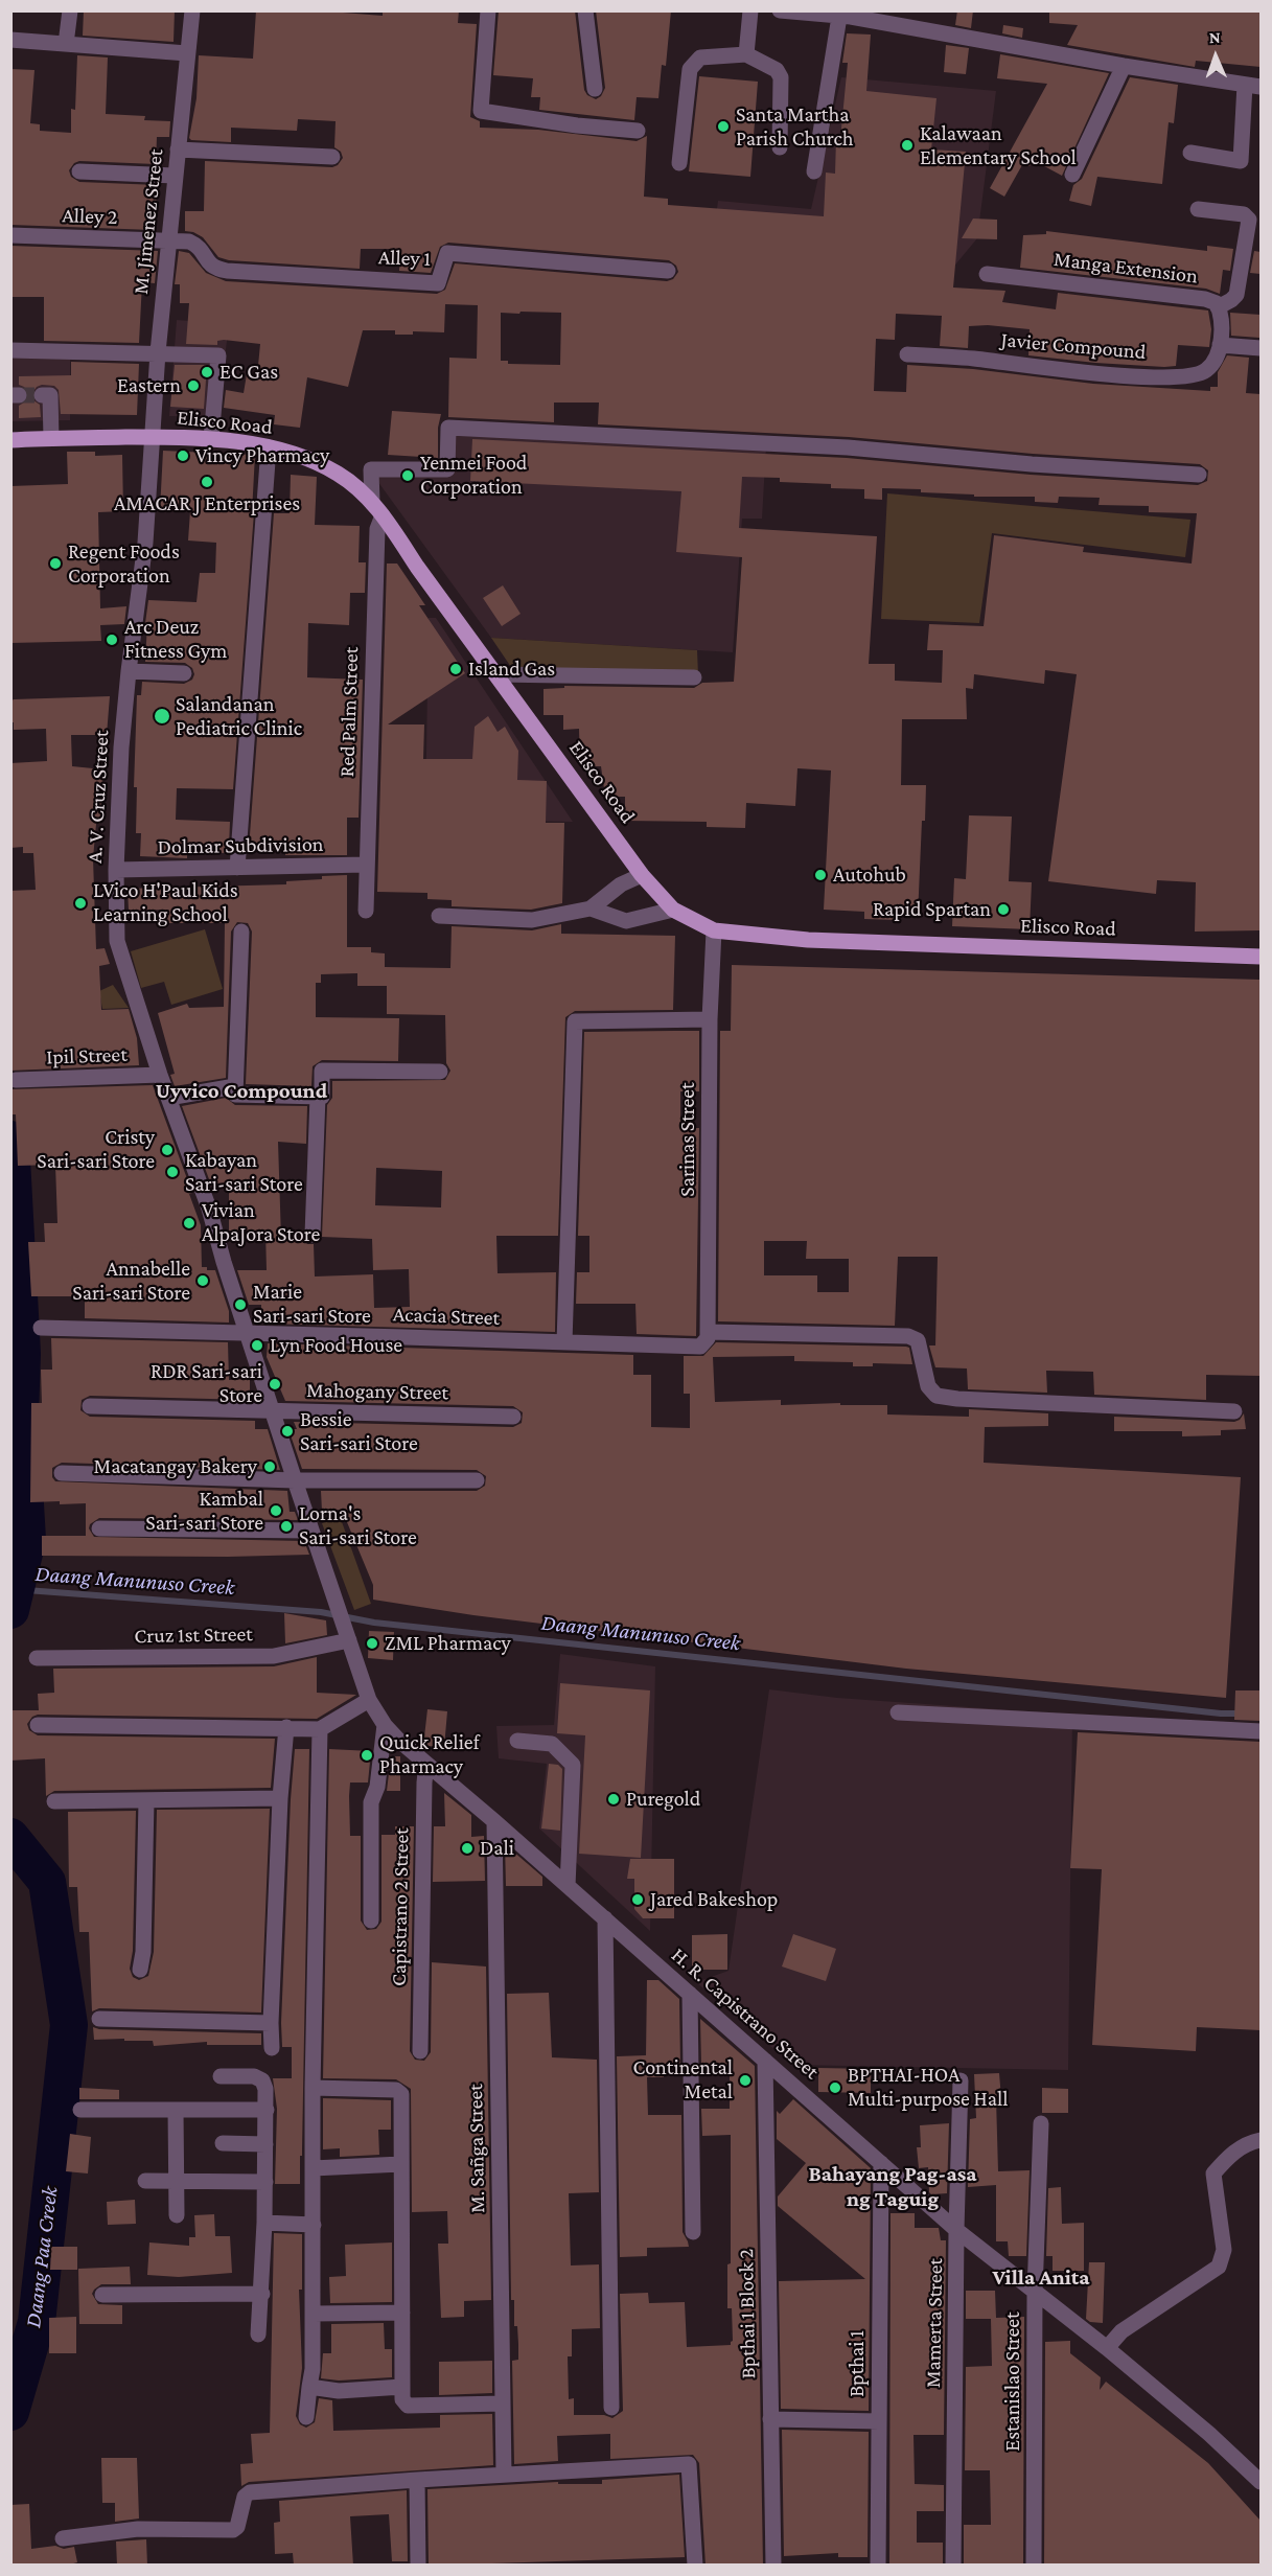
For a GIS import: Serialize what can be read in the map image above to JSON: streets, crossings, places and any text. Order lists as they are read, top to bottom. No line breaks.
{"streets":{"main road":["Elisco Road"],"street":["Alley 2","M. Jimenez Street","Alley 1","Manga Extension","Javier Compound","Red Palm Street","A. V. Cruz Street","Dolmar Subdivision","Ipil Street","Sarinas Street","Acacia Street","Mahogany Street","Cruz 1st Street","Capistrano 2 Street","H. R. Capistrano Street","M. Sañga Street","Bpthai 1 Block 2","Mamerta Street","Bpthai 1","Estanislao Street"]},"crossings":[["Alley 2","M. Jimenez Street"],["Alley 2","Alley 1"],["M. Jimenez Street","Alley 1"],["M. Jimenez Street","Elisco Road"],["M. Jimenez Street","A. V. Cruz Street"],["Manga Extension","Javier Compound"],["Elisco Road","Red Palm Street"],["Elisco Road","A. V. Cruz Street"],["Elisco Road","Sarinas Street"],["Red Palm Street","Dolmar Subdivision"],["A. V. Cruz Street","Dolmar Subdivision"],["A. V. Cruz Street","Ipil Street"],["A. V. Cruz Street","Acacia Street"],["A. V. Cruz Street","Mahogany Street"],["A. V. Cruz Street","H. R. Capistrano Street"],["Sarinas Street","Acacia Street"],["Cruz 1st Street","H. R. Capistrano Street"],["Capistrano 2 Street","H. R. Capistrano Street"],["H. R. Capistrano Street","M. Sañga Street"],["H. R. Capistrano Street","Bpthai 1 Block 2"],["H. R. Capistrano Street","Mamerta Street"],["H. R. Capistrano Street","Bpthai 1"],["H. R. Capistrano Street","Estanislao Street"]],"districts":["Uyvico Compound","Bahayang Pag-asa ng Taguig","Villa Anita"],"water":["Daang Manunuso Creek","Daang Paa Creek"],"places":["Santa Martha Parish Church","Kalawaan Elementary School","EC Gas","Eastern","Vincy Pharmacy","Yenmei Food Corporation","AMACAR J Enterprises","Regent Foods Corporation","Arc Deuz Fitness Gym","Island Gas","Salandanan Pediatric Clinic","Autohub","LVico H'Paul Kids Learning School","Rapid Spartan","Cristy Sari-sari Store","Kabayan Sari-sari Store","Vivian AlpaJora Store","Annabelle Sari-sari Store","Marie Sari-sari Store","Lyn Food House","RDR Sari-sari Store","Bessie Sari-sari Store","Macatangay Bakery","Kambal Sari-sari Store","Lorna's Sari-sari Store","ZML Pharmacy","Quick Relief Pharmacy","Puregold","Dali","Jared Bakeshop","Continental Metal","BPTHAI-HOA Multi-purpose Hall"],"north":"top"}
